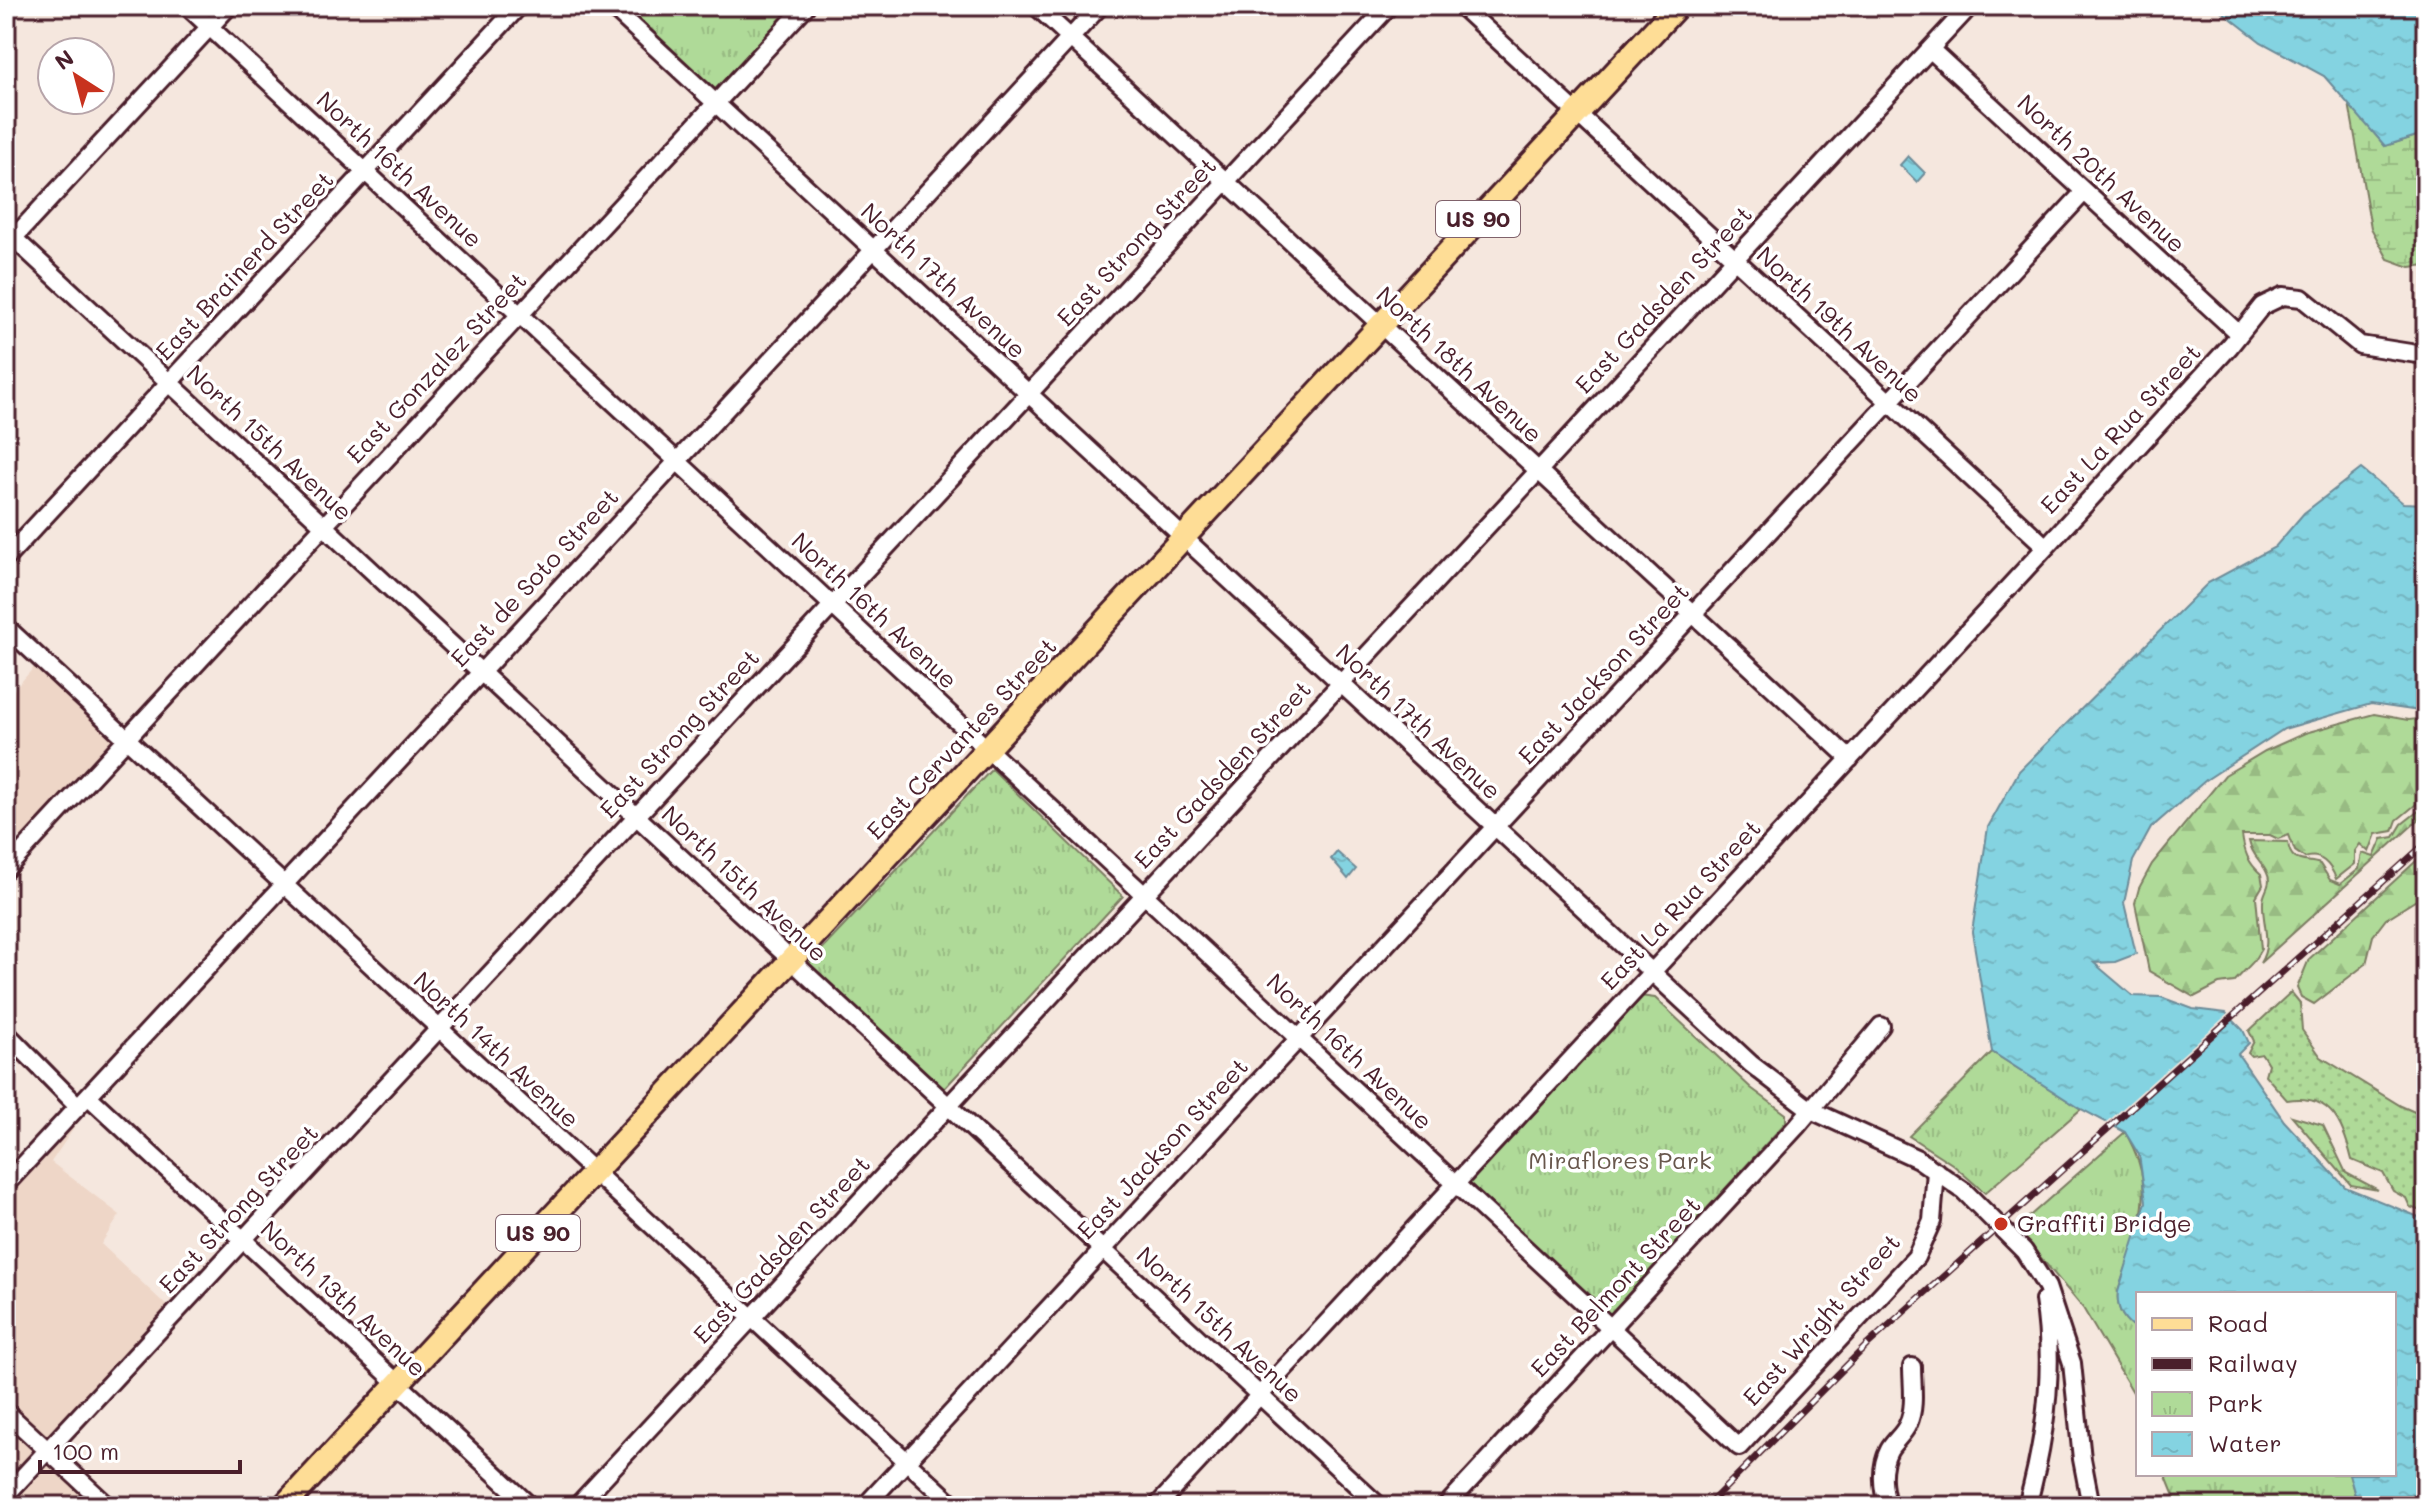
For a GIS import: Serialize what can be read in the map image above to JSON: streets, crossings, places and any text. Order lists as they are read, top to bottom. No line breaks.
{"streets":{"main road":["US 90","East Cervantes Street"],"street":["North 16th Avenue","North 20th Avenue","East Strong Street","East Brainerd Street","North 17th Avenue","East Gadsden Street","North 19th Avenue","North 18th Avenue","East Gonzalez Street","East La Rua Street","North 15th Avenue","East de Soto Street","East Jackson Street","North 14th Avenue","East Belmont Street","North 13th Avenue","East Wright Street"]},"crossings":[["North 16th Avenue","East Strong Street"],["North 16th Avenue","East Brainerd Street"],["North 16th Avenue","East Gadsden Street"],["North 16th Avenue","East Gonzalez Street"],["North 16th Avenue","East La Rua Street"],["North 16th Avenue","East de Soto Street"],["North 16th Avenue","East Jackson Street"],["North 16th Avenue","East Cervantes Street"],["North 16th Avenue","East Belmont Street"],["North 16th Avenue","East Wright Street"],["North 20th Avenue","East Gadsden Street"],["North 20th Avenue","East La Rua Street"],["North 20th Avenue","East Jackson Street"],["East Strong Street","North 17th Avenue"],["East Strong Street","North 18th Avenue"],["East Strong Street","North 15th Avenue"],["East Strong Street","North 14th Avenue"],["East Strong Street","North 13th Avenue"],["East Brainerd Street","North 15th Avenue"],["North 17th Avenue","East Gadsden Street"],["North 17th Avenue","East Gonzalez Street"],["North 17th Avenue","East La Rua Street"],["North 17th Avenue","East de Soto Street"],["North 17th Avenue","East Jackson Street"],["North 17th Avenue","East Cervantes Street"],["North 17th Avenue","East Belmont Street"],["North 17th Avenue","East Wright Street"],["East Gadsden Street","North 19th Avenue"],["East Gadsden Street","North 18th Avenue"],["East Gadsden Street","North 15th Avenue"],["East Gadsden Street","North 14th Avenue"],["North 19th Avenue","East La Rua Street"],["North 19th Avenue","East Jackson Street"],["North 19th Avenue","East Cervantes Street"],["North 18th Avenue","East La Rua Street"],["North 18th Avenue","East de Soto Street"],["North 18th Avenue","East Jackson Street"],["North 18th Avenue","East Cervantes Street"],["East Gonzalez Street","North 15th Avenue"],["East Gonzalez Street","North 14th Avenue"],["East La Rua Street","North 15th Avenue"],["North 15th Avenue","East de Soto Street"],["North 15th Avenue","East Jackson Street"],["North 15th Avenue","East Cervantes Street"],["East de Soto Street","North 14th Avenue"],["East de Soto Street","North 13th Avenue"],["East Jackson Street","North 14th Avenue"],["East Cervantes Street","North 14th Avenue"],["East Cervantes Street","North 13th Avenue"]],"parks":["Miraflores Park"],"places":["Graffiti Bridge"],"legend":["Road","Railway","Park","Water"],"scale_bar":"100 m","north":"top left"}
